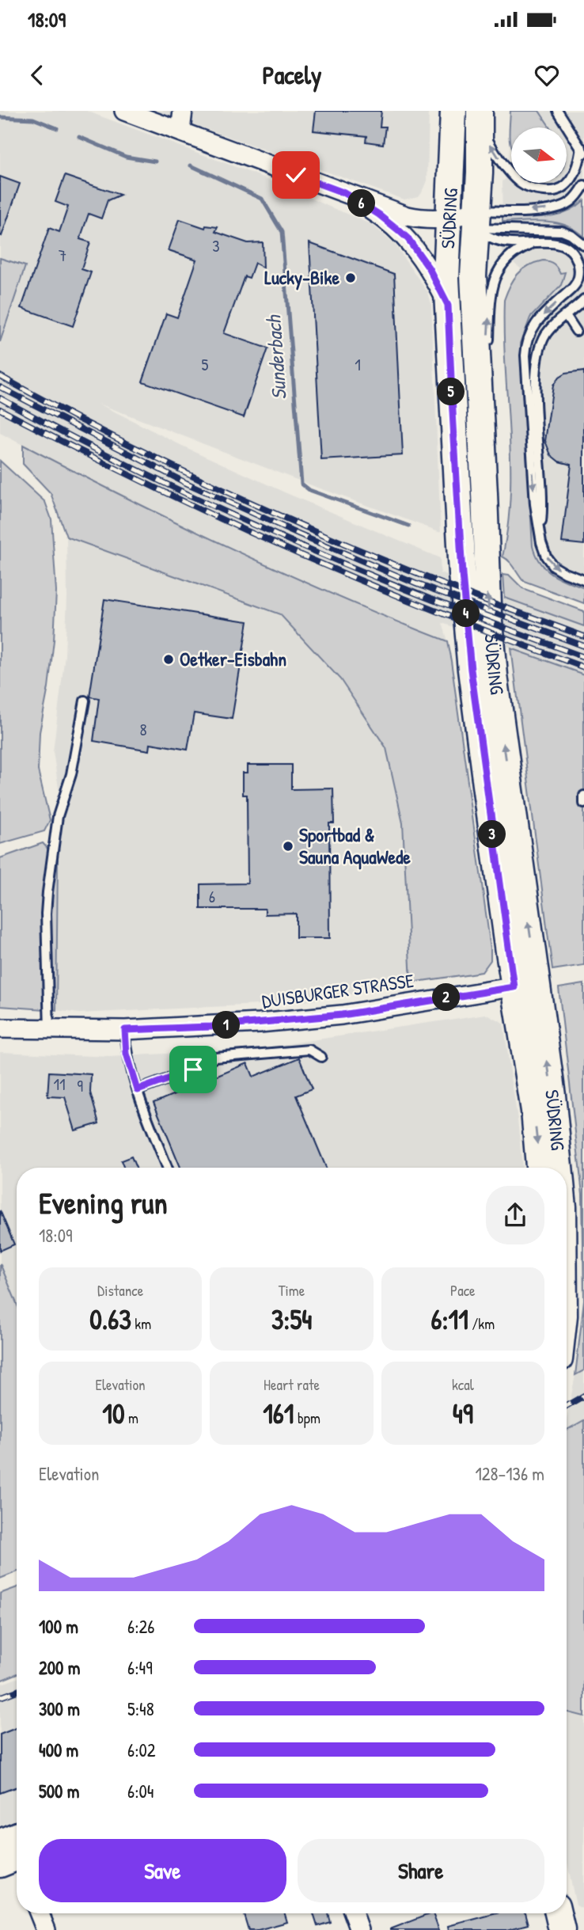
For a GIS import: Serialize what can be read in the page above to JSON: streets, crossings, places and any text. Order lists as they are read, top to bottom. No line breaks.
{"streets":{"main road":["SÜDRING"],"street":["DUISBURGER STRASSE"]},"crossings":[["SÜDRING","DUISBURGER STRASSE"]],"water":["Sunderbach"],"places":["Lucky-Bike","Oetker-Eisbahn","Sportbad & Sauna AquaWede"],"house_numbers":["3","7","5","1","8","6","11","9"],"north":"right","page":{"status":"18:09","header":"Pacely","pins":["6","5","4","3","2","1"],"heading":["Evening run","18:09"],"stats":[["Distance","0.63 km"],["Time","3:54"],["Pace","6:11 /km"],["Elevation","10 m"],["Heart rate","161 bpm"],["kcal","49"]],"chart":["Elevation","128–136 m"],"list":[{"name":"100 m","note":"6:26"},{"name":"200 m","note":"6:49"},{"name":"300 m","note":"5:48"},{"name":"400 m","note":"6:02"},{"name":"500 m","note":"6:04"}],"buttons":["Save","Share"]}}
